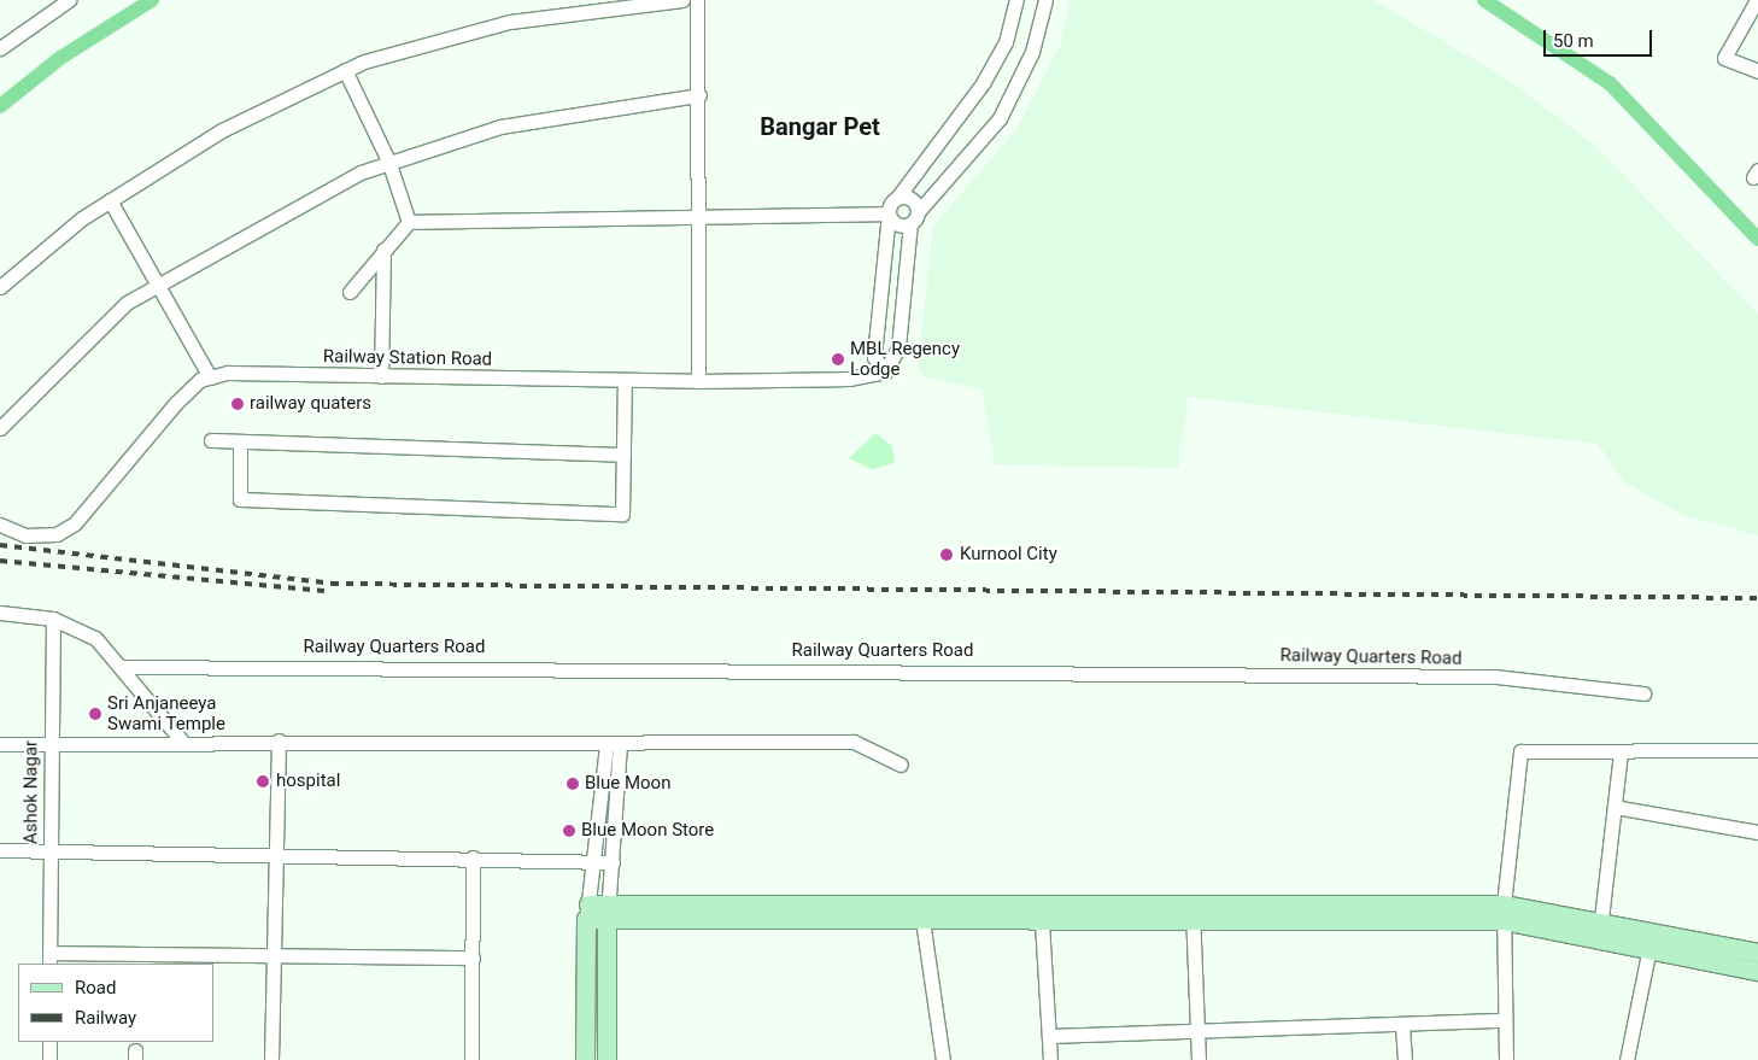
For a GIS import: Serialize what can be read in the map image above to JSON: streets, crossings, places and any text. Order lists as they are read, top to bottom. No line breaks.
{"streets":{"street":["Railway Station Road","Railway Quarters Road","Ashok Nagar"]},"districts":["Bangar Pet"],"places":["MBL Regency Lodge","railway quaters","Kurnool City","Sri Anjaneeya Swami Temple","hospital","Blue Moon","Blue Moon Store"],"legend":["Road","Railway"],"scale_bar":"50 m"}
